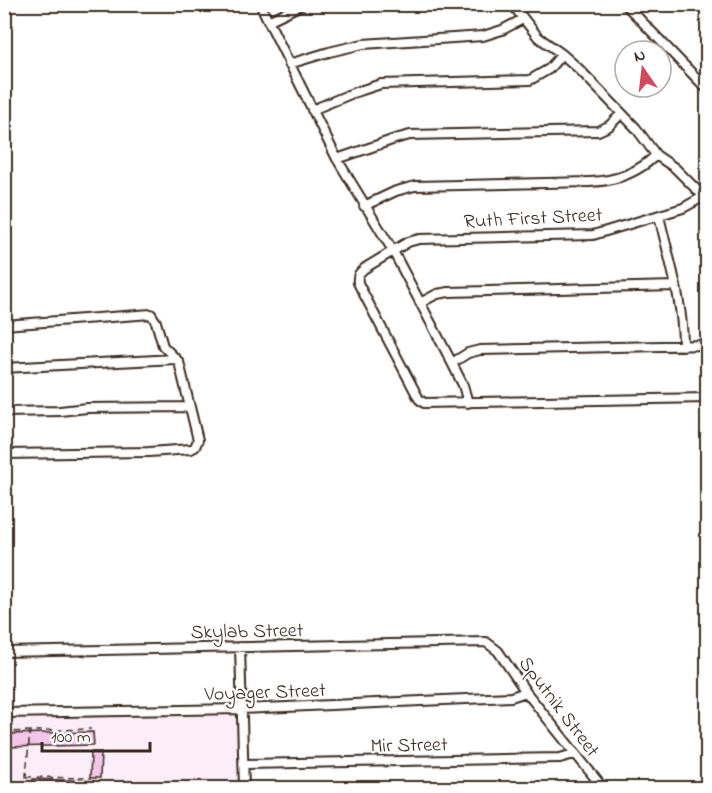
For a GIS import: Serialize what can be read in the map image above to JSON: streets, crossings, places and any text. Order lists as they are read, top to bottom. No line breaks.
{"streets":{"street":["Ruth First Street","Skylab Street","Voyager Street","Sputnik Street","Mir Street"]},"crossings":[["Skylab Street","Sputnik Street"],["Voyager Street","Sputnik Street"],["Sputnik Street","Mir Street"]],"scale_bar":"100 m","north":"top"}
